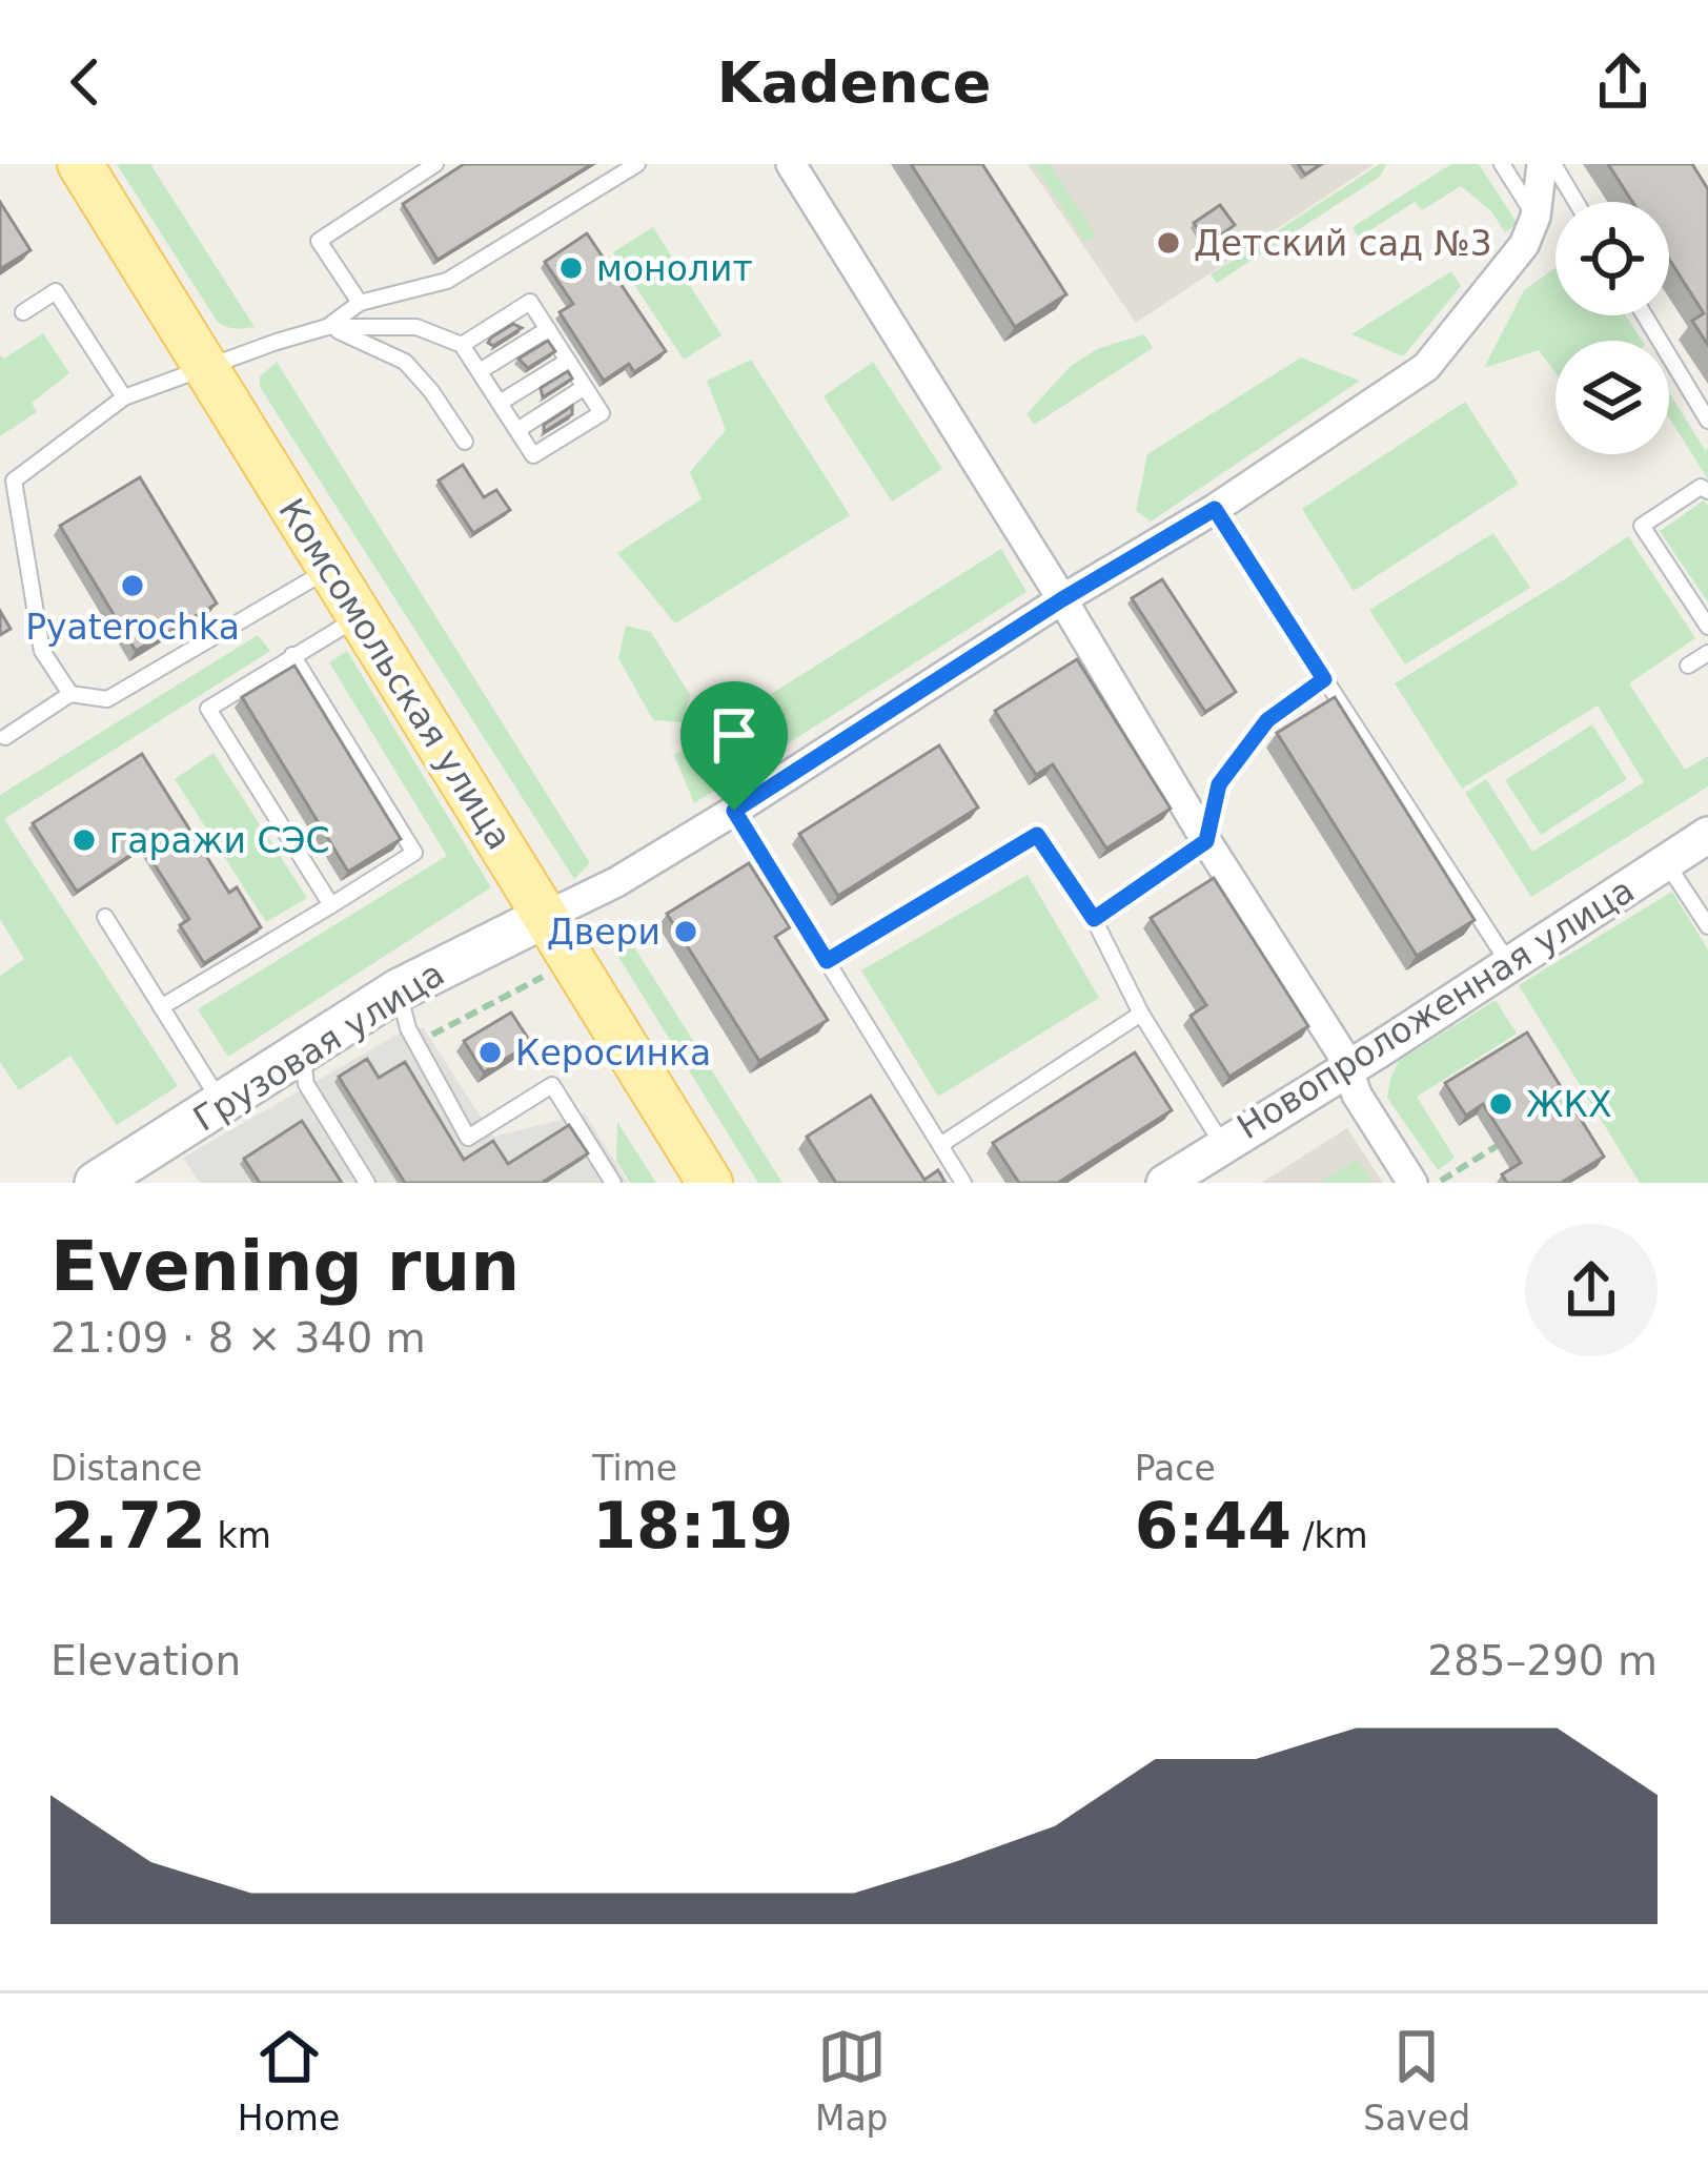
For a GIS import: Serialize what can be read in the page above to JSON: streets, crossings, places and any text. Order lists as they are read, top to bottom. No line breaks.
{"streets":{"main road":["Комсомольская улица","Грузовая улица"],"street":["Новопроложенная улица"]},"crossings":[["Комсомольская улица","Грузовая улица"]],"places":["Детский сад №3","монолит","Pyaterochka","гаражи СЭС","Двери","Керосинка","ЖКХ"],"page":{"header":"Kadence","heading":["Evening run","21:09 · 8 × 340 m"],"stats":[["Distance","2.72 km"],["Time","18:19"],["Pace","6:44 /km"]],"chart":["Elevation","285–290 m"],"tabs":["Home","Map","Saved"]}}
